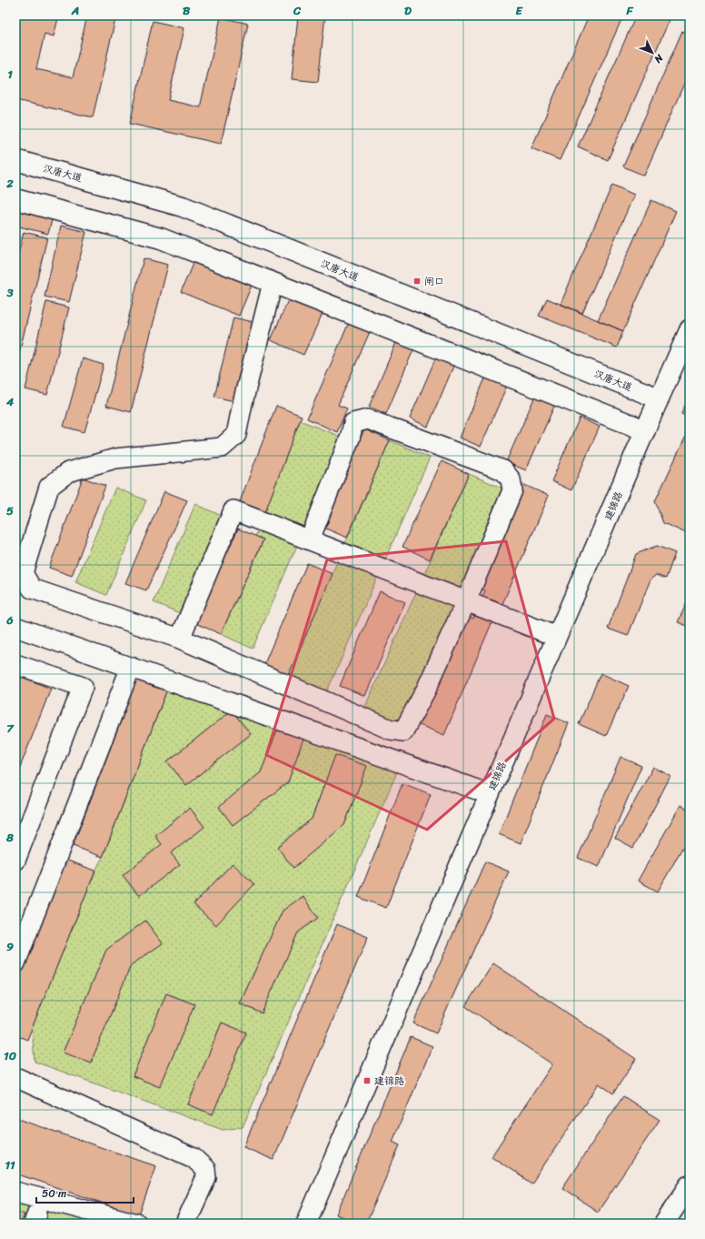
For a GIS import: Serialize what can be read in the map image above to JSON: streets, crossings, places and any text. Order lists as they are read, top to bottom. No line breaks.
{"streets":{"main road":["汉唐大道"],"street":["建锦路"]},"crossings":[["汉唐大道","建锦路"]],"places":{"transit":["闸口","建锦路"]},"scale_bar":"50 m","north":"bottom right","grid":{"columns":["A","B","C","D","E","F"],"rows":["1","2","3","4","5","6","7","8","9","10","11"]}}
